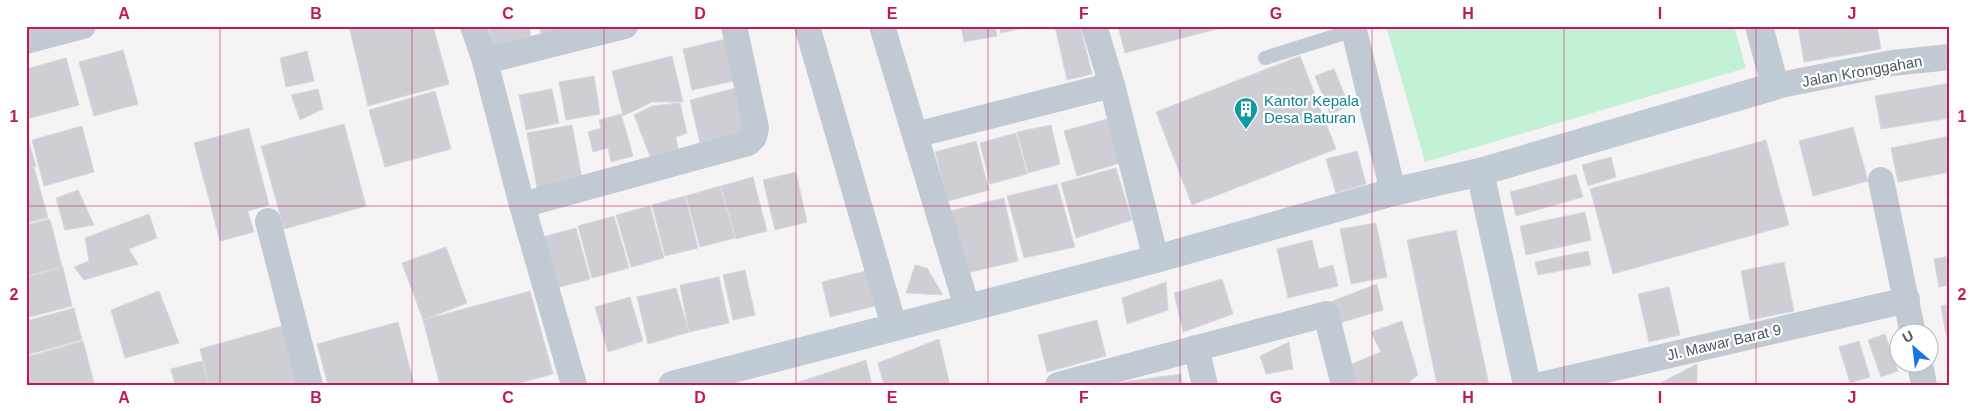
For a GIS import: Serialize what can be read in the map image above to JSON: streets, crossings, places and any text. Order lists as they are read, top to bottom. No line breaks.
{"streets":{"street":["Jalan Kronggahan","Jl. Mawar Barat 9"]},"places":{"building":["Kantor Kepala Desa Baturan"]},"north":"top left","grid":{"columns":["A","B","C","D","E","F","G","H","I","J"],"rows":["1","2"]}}
